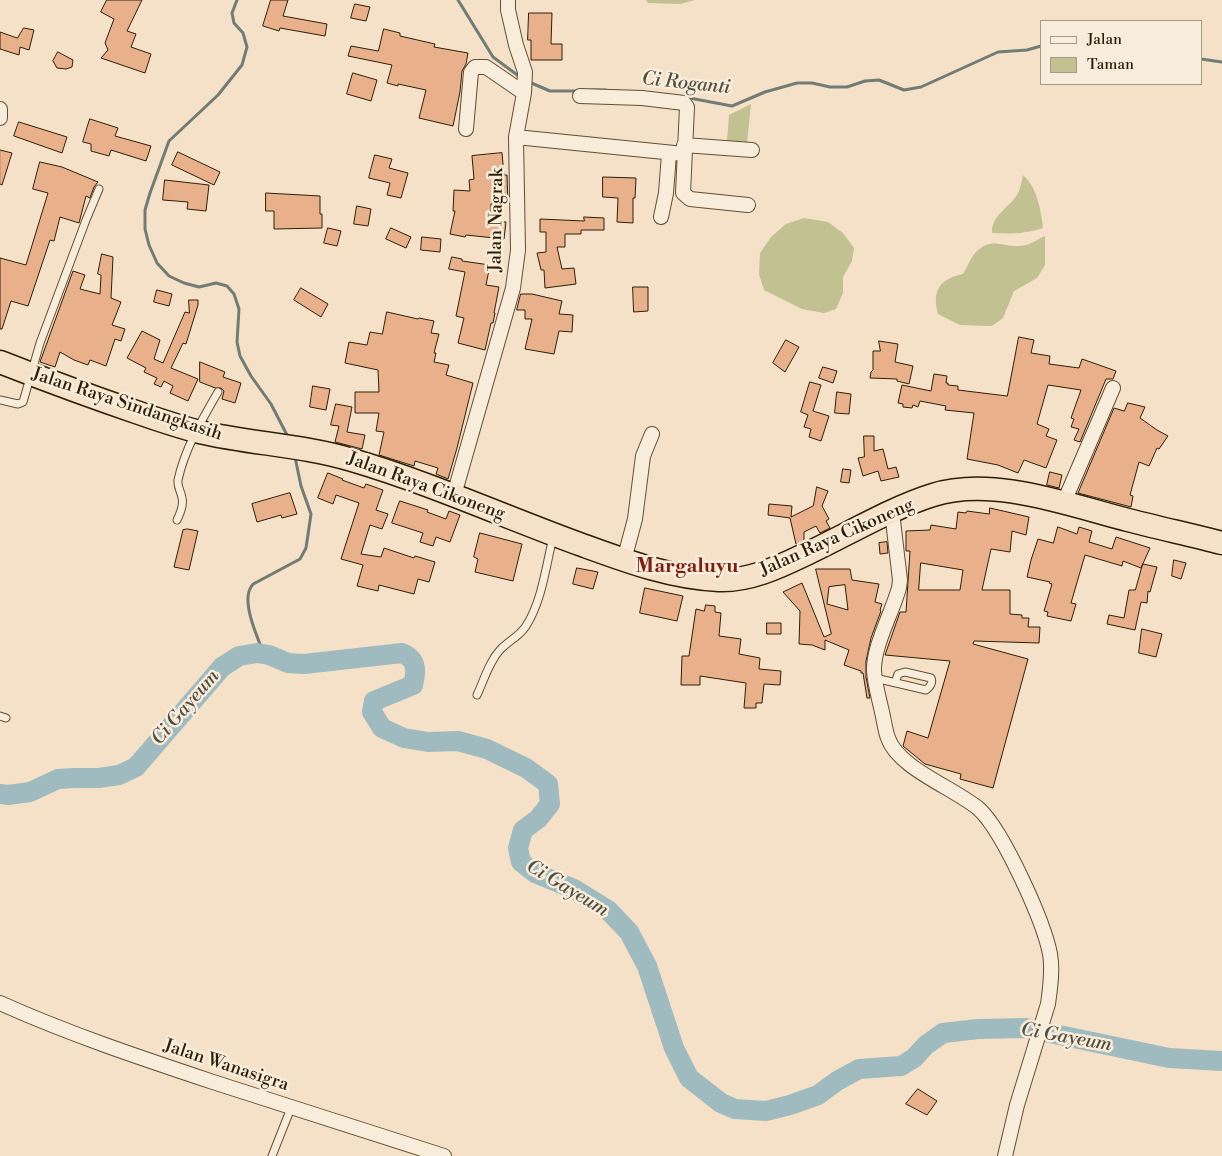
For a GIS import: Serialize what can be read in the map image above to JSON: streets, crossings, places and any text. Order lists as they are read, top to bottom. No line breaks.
{"streets":{"highway":["Jalan Raya Sindangkasih","Jalan Raya Cikoneng"],"street":["Jalan Nagrak","Jalan Wanasigra"]},"crossings":[["Jalan Nagrak","Jalan Raya Cikoneng"],["Jalan Raya Sindangkasih","Jalan Raya Cikoneng"]],"districts":["Margaluyu"],"water":["Ci Roganti","Ci Gayeum"],"legend":["Jalan","Taman"]}
